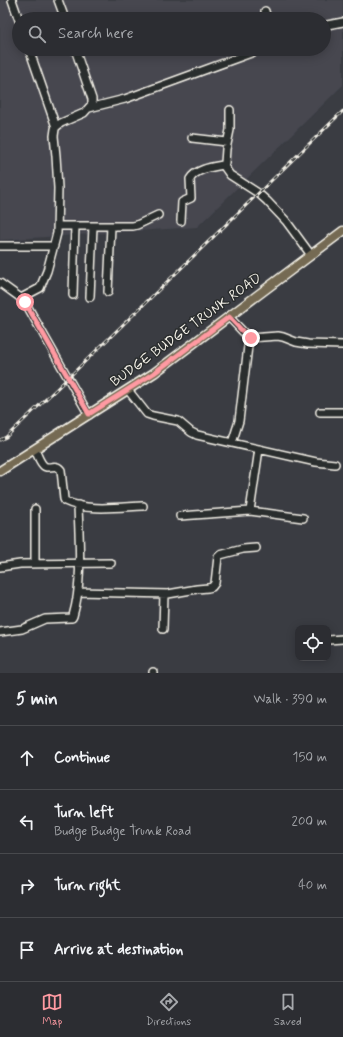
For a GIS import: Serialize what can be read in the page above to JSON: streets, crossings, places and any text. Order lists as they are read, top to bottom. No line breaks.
{"streets":{"main road":["BUDGE BUDGE TRUNK ROAD"]},"page":{"search":"Search here","heading":["5 min","Walk · 390 m"],"list":[["Continue","150 m"],["Turn left","Budge Budge Trunk Road","200 m"],["Turn right","40 m"],"Arrive at destination"],"nav":["Map","Directions","Saved"]}}
